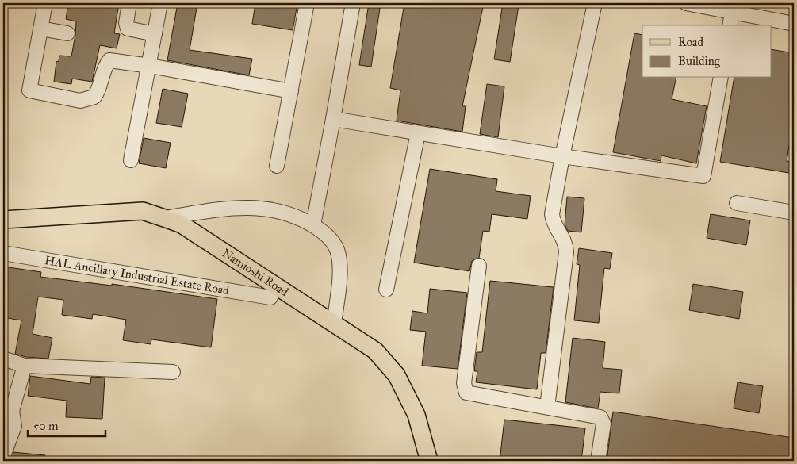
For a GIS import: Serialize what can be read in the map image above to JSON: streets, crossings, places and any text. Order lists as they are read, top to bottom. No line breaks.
{"streets":{"main road":["Namjoshi Road"],"street":["HAL Ancillary Industrial Estate Road"]},"legend":["Road","Building"],"scale_bar":"50 m"}
